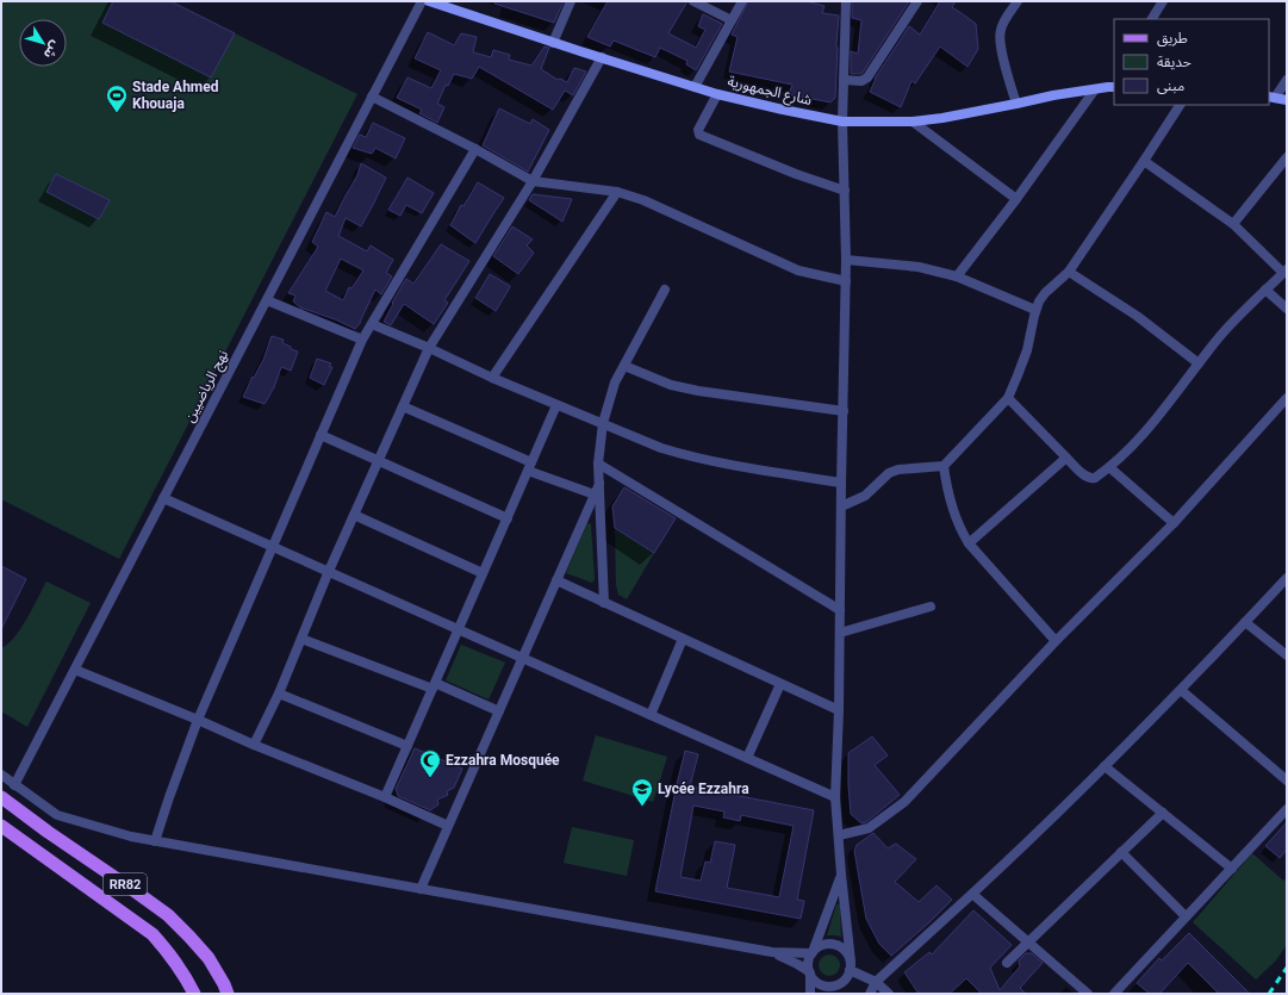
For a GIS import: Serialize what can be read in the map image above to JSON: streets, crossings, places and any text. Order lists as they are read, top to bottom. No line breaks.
{"streets":{"main road":["شارع الجمهورية","RR82"],"street":["نهج الرياضيين"]},"places":{"sports":["Stade Ahmed Khouaja"],"mosque":["Ezzahra Mosquée"],"school or university":["Lycée Ezzahra"]},"legend":["طريق","حديقة","مبنى"],"north":"bottom right"}
